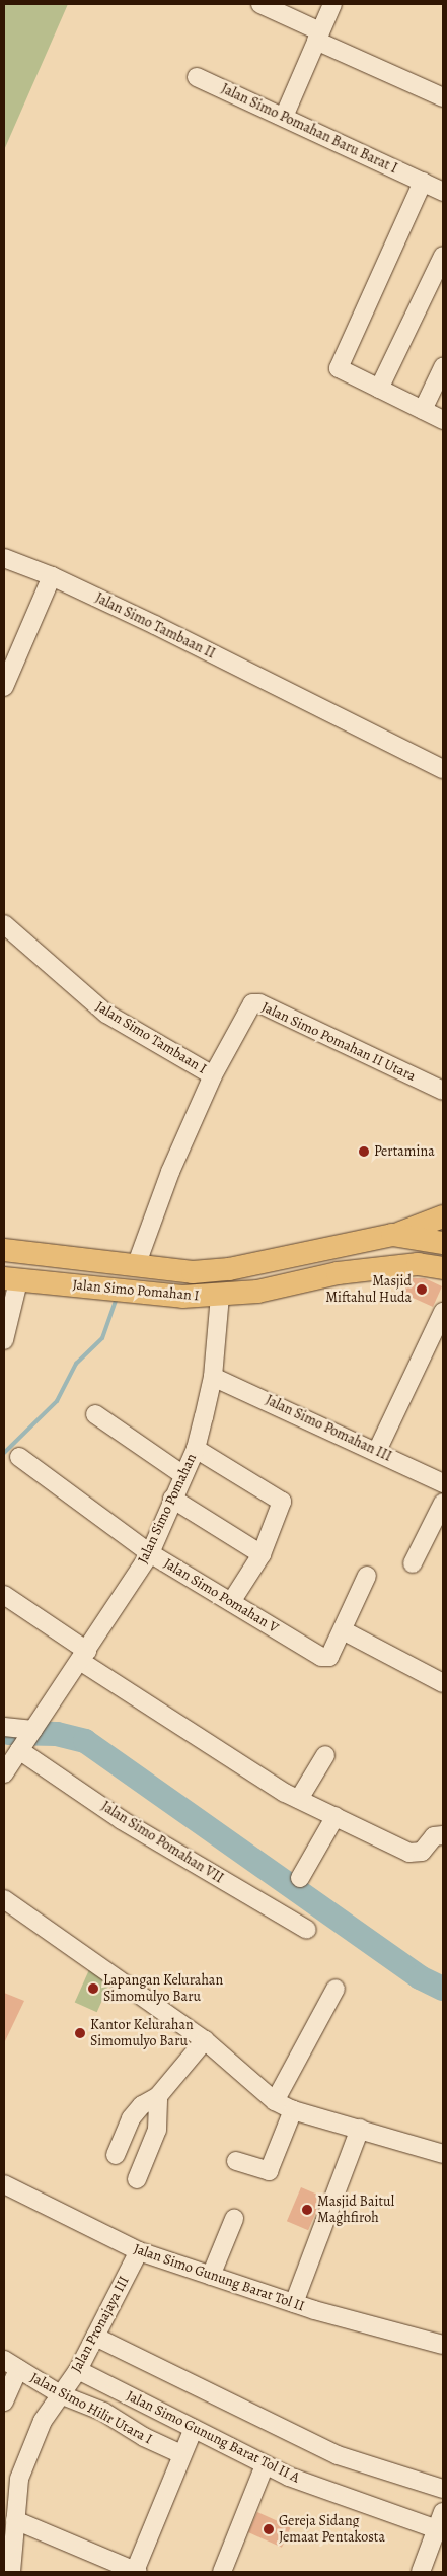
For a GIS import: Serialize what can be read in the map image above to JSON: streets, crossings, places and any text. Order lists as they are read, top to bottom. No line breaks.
{"streets":{"main road":["Jalan Simo Pomahan I"],"street":["Jalan Simo Pomahan Baru Barat I","Jalan Simo Tambaan II","Jalan Simo Tambaan I","Jalan Simo Pomahan II Utara","Jalan Simo Pomahan III","Jalan Simo Pomahan","Jalan Simo Pomahan V","Jalan Simo Pomahan VII","Jalan Simo Gunung Barat Tol II","Jalan Pronajaya III","Jalan Simo Hilir Utara I","Jalan Simo Gunung Barat Tol II A"]},"crossings":[["Jalan Simo Tambaan I","Jalan Simo Pomahan II Utara"],["Jalan Simo Pomahan I","Jalan Simo Pomahan"],["Jalan Simo Pomahan III","Jalan Simo Pomahan"],["Jalan Simo Pomahan","Jalan Simo Pomahan V"],["Jalan Simo Pomahan","Jalan Simo Pomahan VII"],["Jalan Simo Gunung Barat Tol II","Jalan Pronajaya III"],["Jalan Pronajaya III","Jalan Simo Hilir Utara I"],["Jalan Pronajaya III","Jalan Simo Gunung Barat Tol II A"]],"places":["Pertamina","Masjid Miftahul Huda","Lapangan Kelurahan Simomulyo Baru","Kantor Kelurahan Simomulyo Baru","Masjid Baitul Maghfiroh","Gereja Sidang Jemaat Pentakosta"]}
